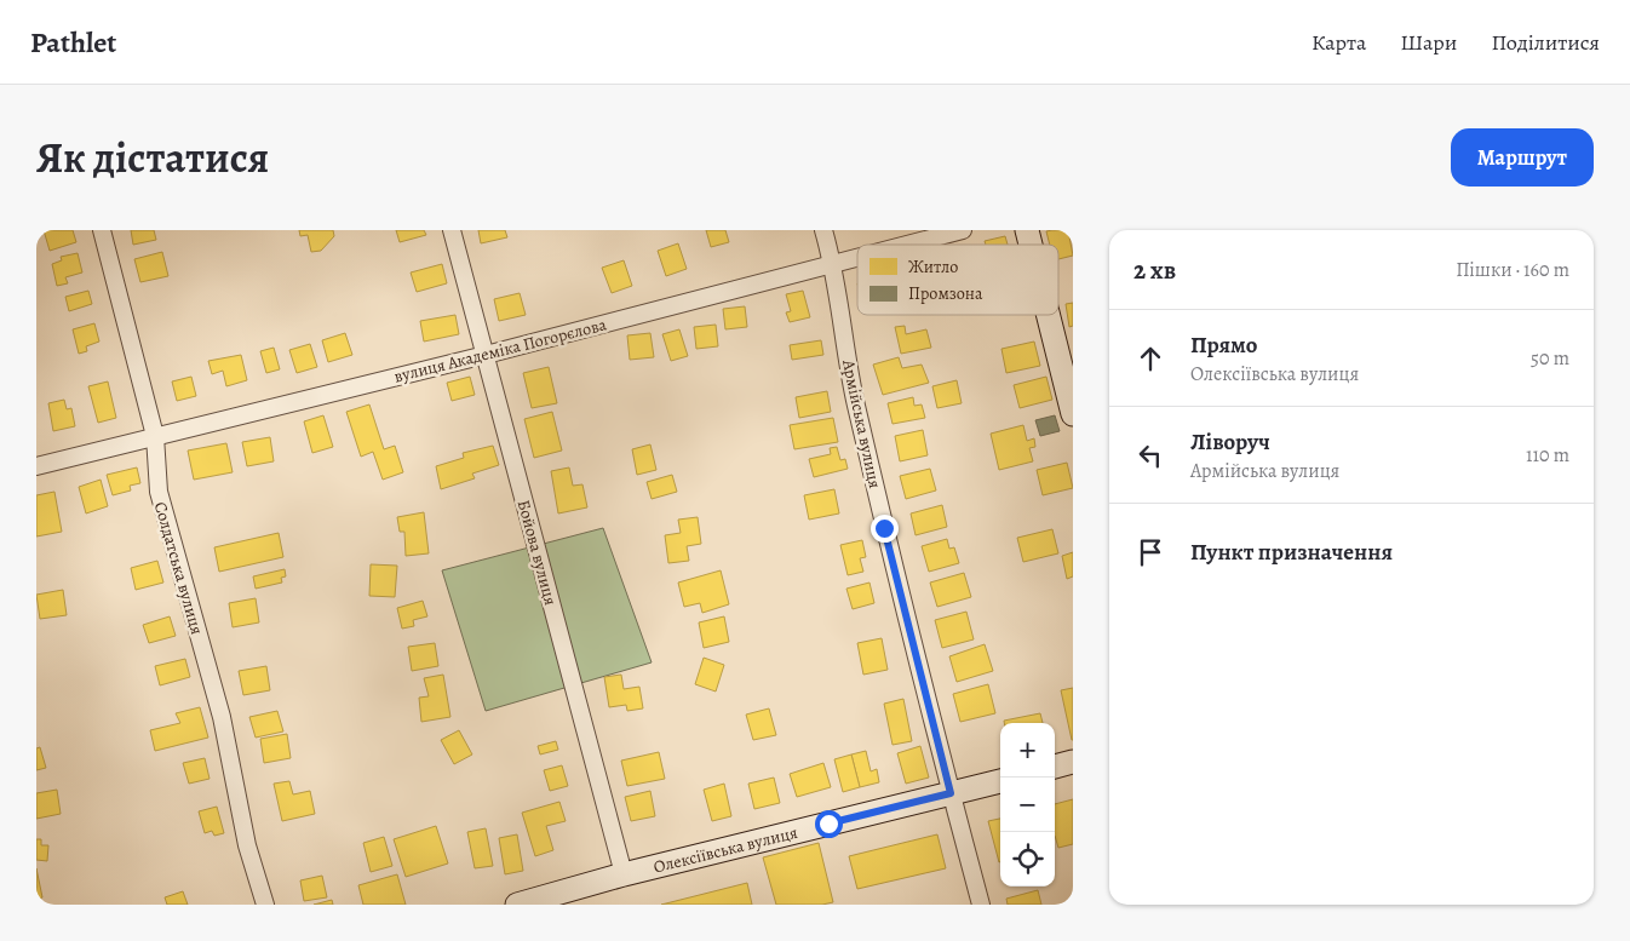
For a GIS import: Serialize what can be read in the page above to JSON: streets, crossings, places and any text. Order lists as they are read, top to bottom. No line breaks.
{"streets":{"street":["вулиця Академіка Погорєлова","Армійська вулиця","Бойова вулиця","Солдатська вулиця","Олексіївська вулиця"]},"crossings":[["вулиця Академіка Погорєлова","Армійська вулиця"],["вулиця Академіка Погорєлова","Бойова вулиця"],["вулиця Академіка Погорєлова","Солдатська вулиця"],["Армійська вулиця","Олексіївська вулиця"],["Бойова вулиця","Олексіївська вулиця"]],"legend":["Житло","Промзона"],"page":{"header":"Pathlet","nav":["Карта","Шари","Поділитися"],"title":"Як дістатися","buttons":"Маршрут","heading":["2 хв","Пішки · 160 m"],"list":[["Прямо","Олексіївська вулиця","50 m"],["Ліворуч","Армійська вулиця","110 m"],"Пункт призначення"],"map_buttons":["+","−"]}}
